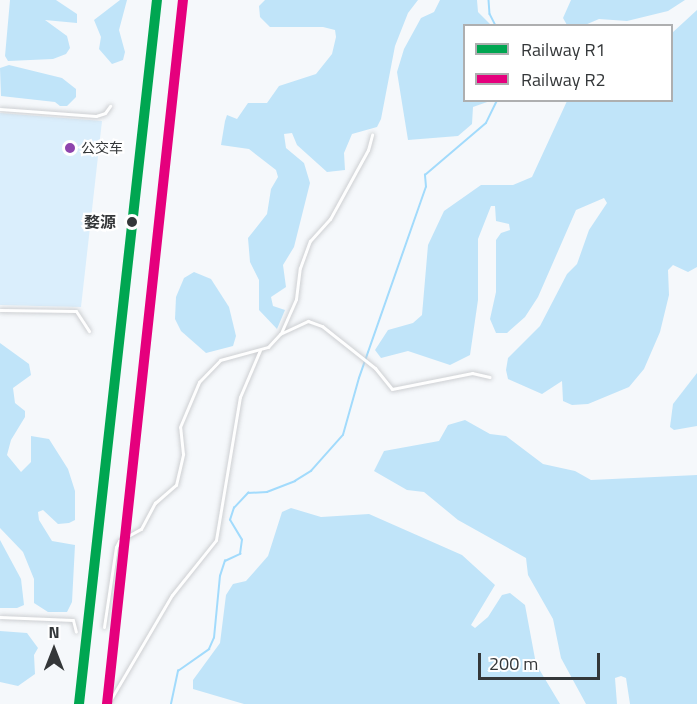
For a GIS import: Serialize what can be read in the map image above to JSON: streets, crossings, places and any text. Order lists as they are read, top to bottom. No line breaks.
{"places":["公交车","婺源"],"lines":["rail line R1","rail line R2"],"legend":["Railway R1","Railway R2"],"scale_bar":"200 m","north":"top"}
